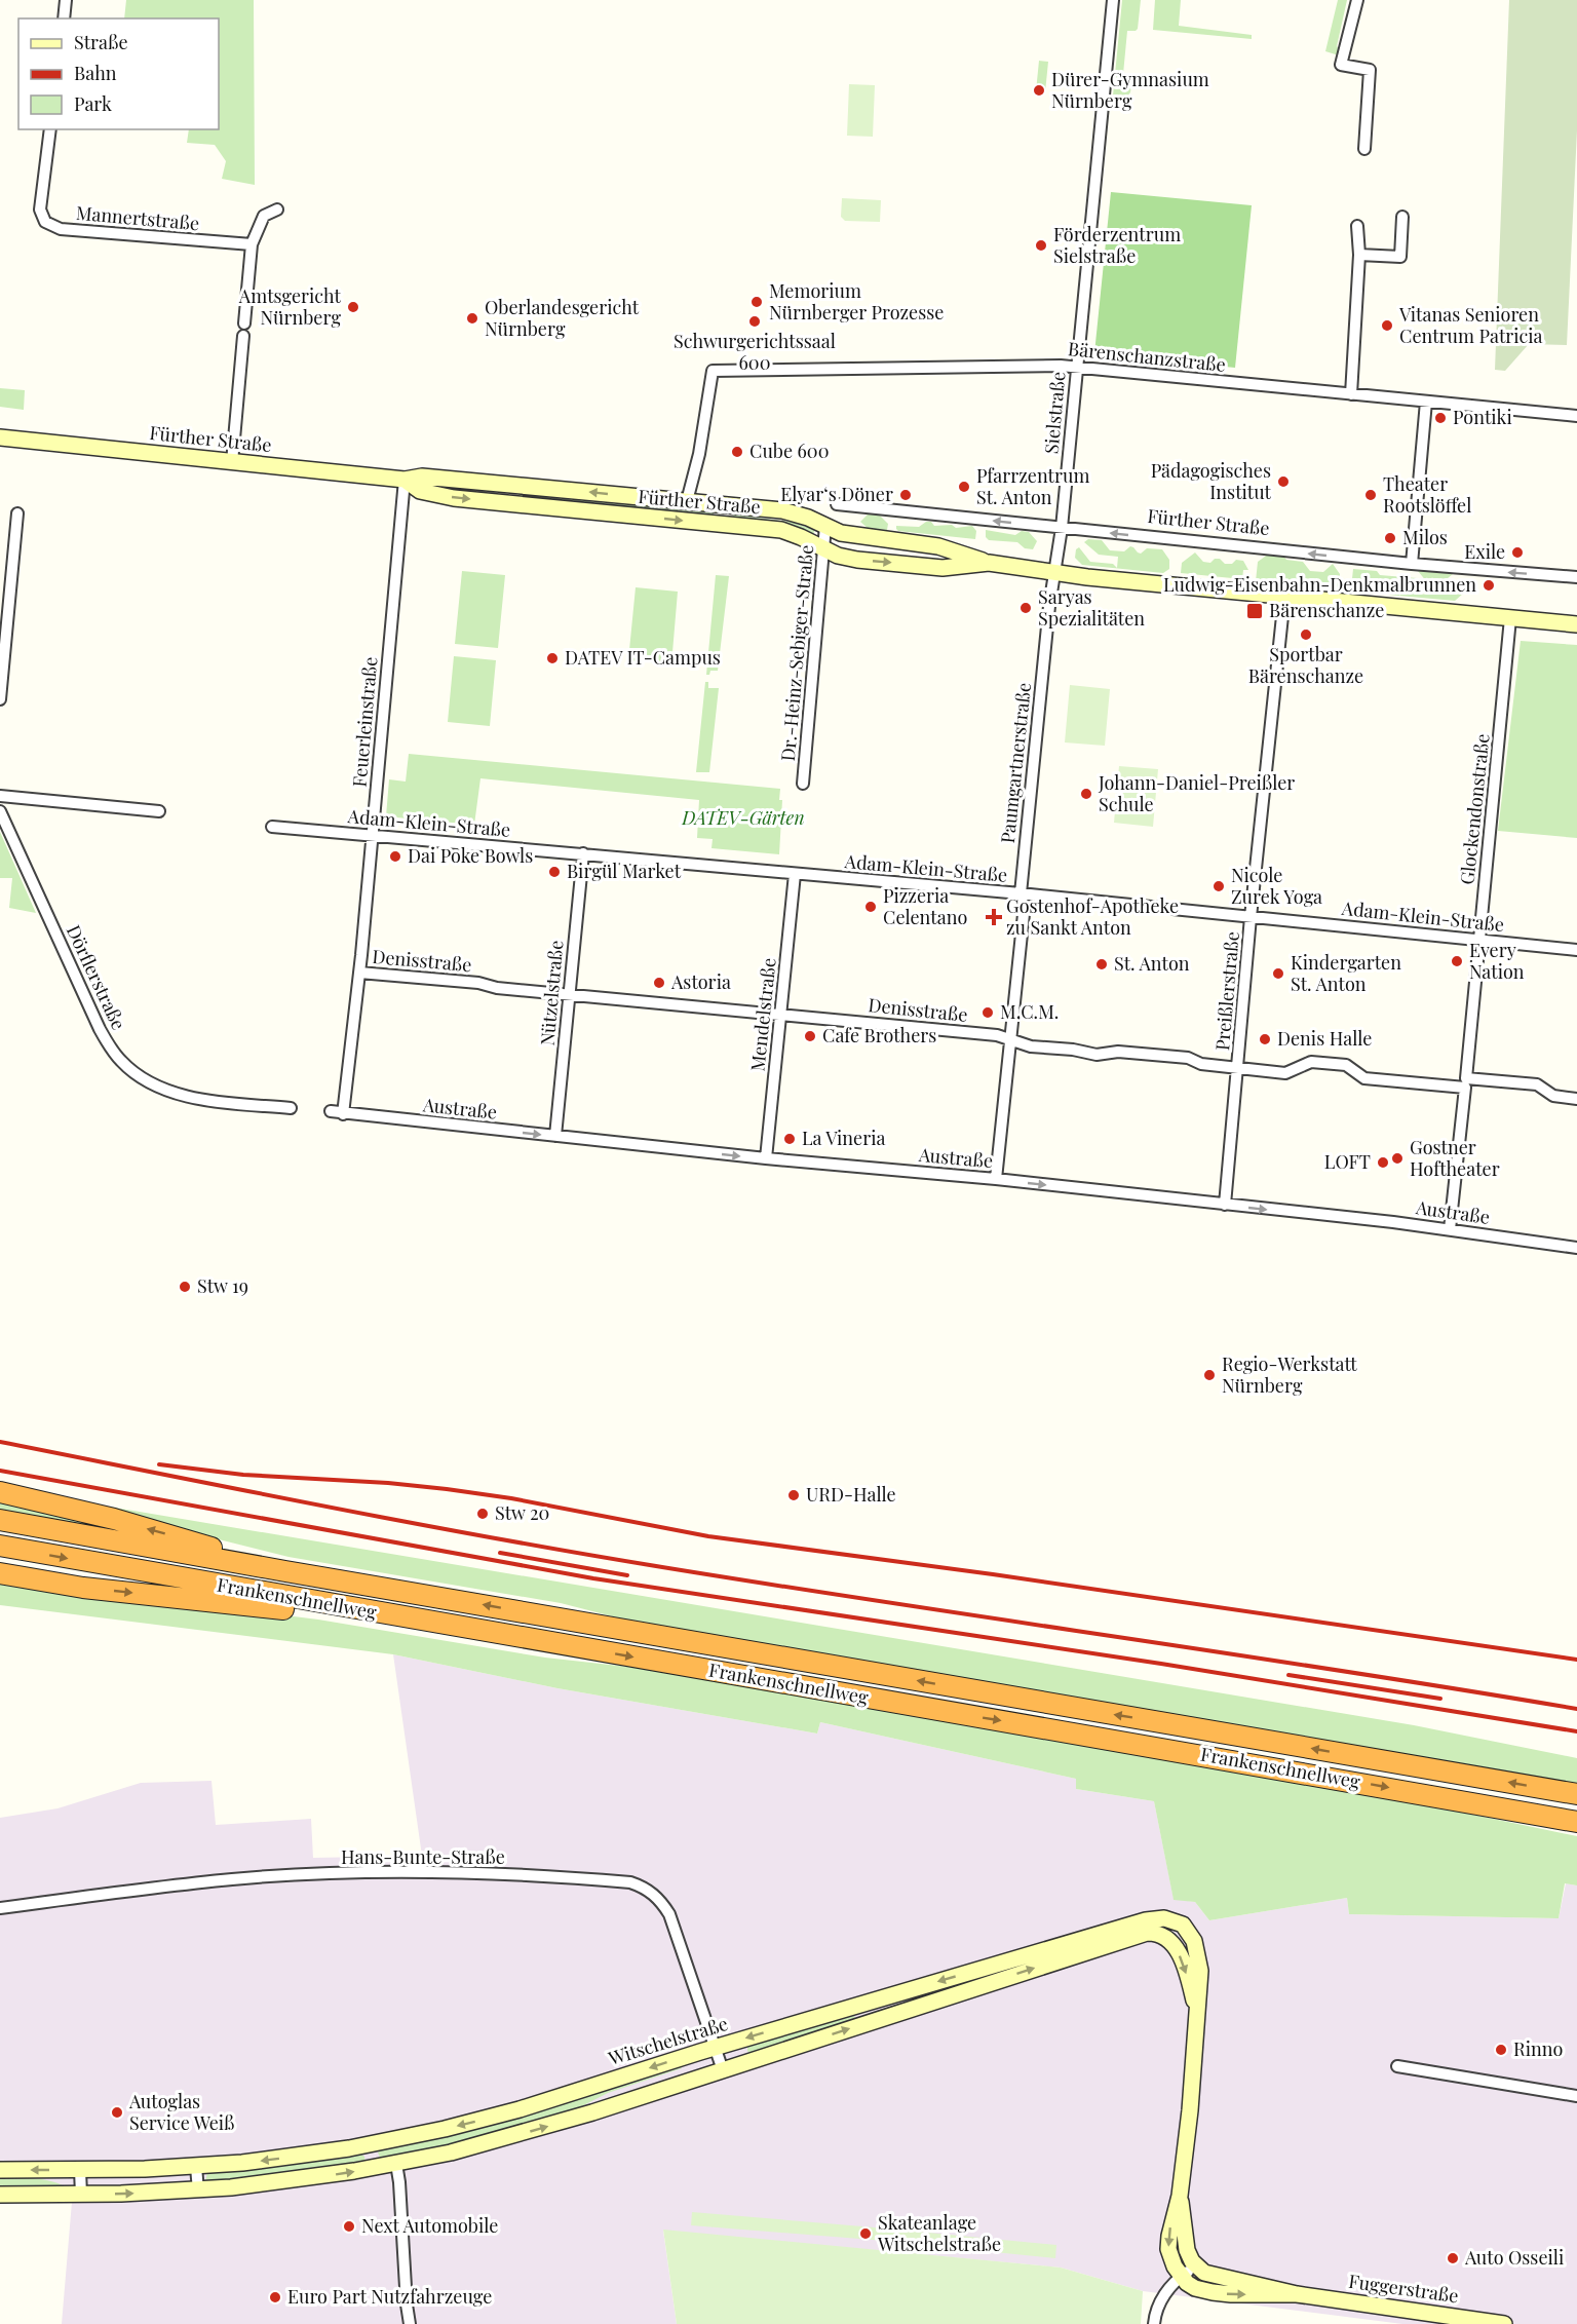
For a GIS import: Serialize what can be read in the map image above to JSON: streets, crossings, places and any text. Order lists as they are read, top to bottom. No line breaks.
{"streets":{"highway":["Frankenschnellweg"],"street":["Mannertstraße","Bärenschanzstraße","Sielstraße","Fürther Straße","Dr.-Heinz-Sebiger-Straße","Feuerleinstraße","Paumgartnerstraße","Glockendonstraße","Adam-Klein-Straße","Denisstraße","Dörflerstraße","Preißlerstraße","Nützelstraße","Mendelstraße","Austraße","Hans-Bunte-Straße","Witschelstraße","Fuggerstraße"]},"crossings":[["Bärenschanzstraße","Sielstraße"],["Bärenschanzstraße","Fürther Straße"],["Sielstraße","Fürther Straße"],["Sielstraße","Paumgartnerstraße"],["Fürther Straße","Dr.-Heinz-Sebiger-Straße"],["Fürther Straße","Feuerleinstraße"],["Fürther Straße","Paumgartnerstraße"],["Fürther Straße","Glockendonstraße"],["Fürther Straße","Preißlerstraße"],["Feuerleinstraße","Adam-Klein-Straße"],["Feuerleinstraße","Denisstraße"],["Feuerleinstraße","Austraße"],["Paumgartnerstraße","Adam-Klein-Straße"],["Paumgartnerstraße","Denisstraße"],["Paumgartnerstraße","Austraße"],["Glockendonstraße","Adam-Klein-Straße"],["Glockendonstraße","Denisstraße"],["Glockendonstraße","Austraße"],["Adam-Klein-Straße","Preißlerstraße"],["Adam-Klein-Straße","Nützelstraße"],["Adam-Klein-Straße","Mendelstraße"],["Denisstraße","Preißlerstraße"],["Denisstraße","Nützelstraße"],["Denisstraße","Mendelstraße"],["Preißlerstraße","Austraße"],["Nützelstraße","Austraße"],["Mendelstraße","Austraße"],["Hans-Bunte-Straße","Witschelstraße"]],"one_way":["Austraße"],"parks":["DATEV-Gärten"],"places":{"other":["Dürer-Gymnasium Nürnberg","Förderzentrum Sielstraße","Memorium Nürnberger Prozesse","Amtsgericht Nürnberg","Oberlandesgericht Nürnberg","Schwurgerichtssaal 600","Vitanas Senioren Centrum Patricia","Pontiki","Cube 600","Pädagogisches Institut","Pfarrzentrum St. Anton","Elyar‘s Döner","Theater Rootslöffel","Milos","Exile","Ludwig-Eisenbahn-Denkmalbrunnen","Saryas Spezialitäten","Sportbar Bärenschanze","DATEV IT-Campus","Johann-Daniel-Preißler Schule","Dai Poke Bowls","Birgül Market","Nicole Zurek Yoga","Pizzeria Celentano","Every Nation","St. Anton","Kindergarten St. Anton","Astoria","M.C.M.","Cafe Brothers","Denis Halle","La Vineria","Gostner Hoftheater","LOFT","Stw 19","Regio-Werkstatt Nürnberg","URD-Halle","Stw 20","Rinno","Autoglas Service Weiß","Next Automobile","Skateanlage Witschelstraße","Auto Osseili","Euro Part Nutzfahrzeuge"],"transit":["Bärenschanze"],"health":["Gostenhof-Apotheke zu Sankt Anton"]},"legend":["Straße","Bahn","Park"]}
